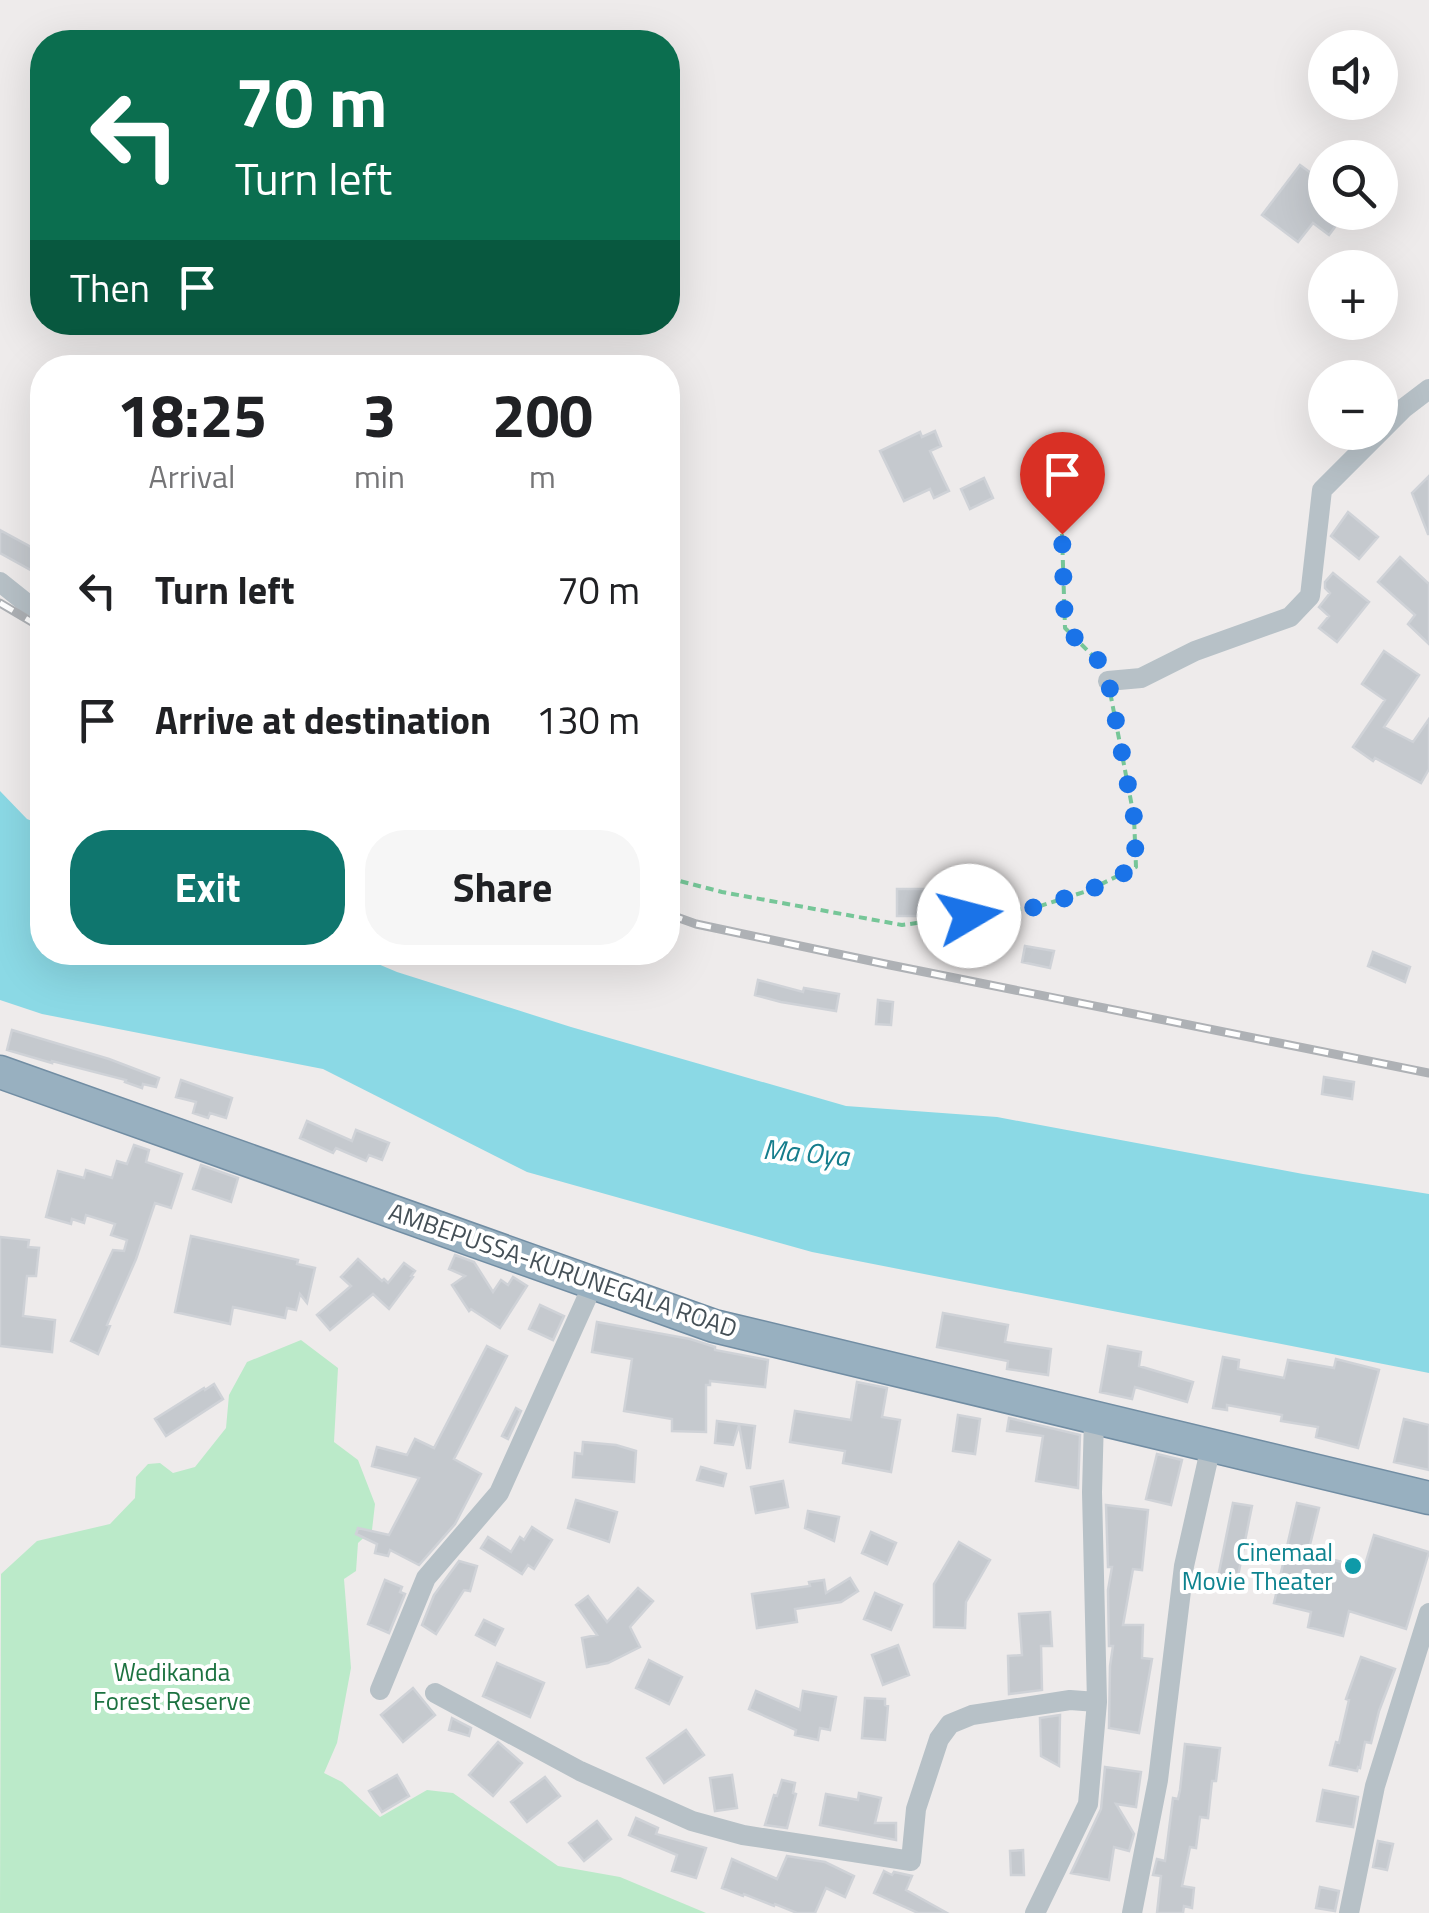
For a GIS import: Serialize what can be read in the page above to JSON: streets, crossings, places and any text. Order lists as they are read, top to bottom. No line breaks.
{"streets":{"highway":["AMBEPUSSA-KURUNEGALA ROAD"]},"water":["Ma Oya"],"parks":["Wedikanda Forest Reserve"],"places":["Cinemaal Movie Theater"],"page":{"map_buttons":["+","−"],"turn":["70 m","Turn left"],"then":"Then","eta":["18:25","Arrival","3","min","200","m"],"list":[{"name":"Turn left","value":"70 m"},{"name":"Arrive at destination","value":"130 m"}],"buttons":["Exit","Share"]}}
